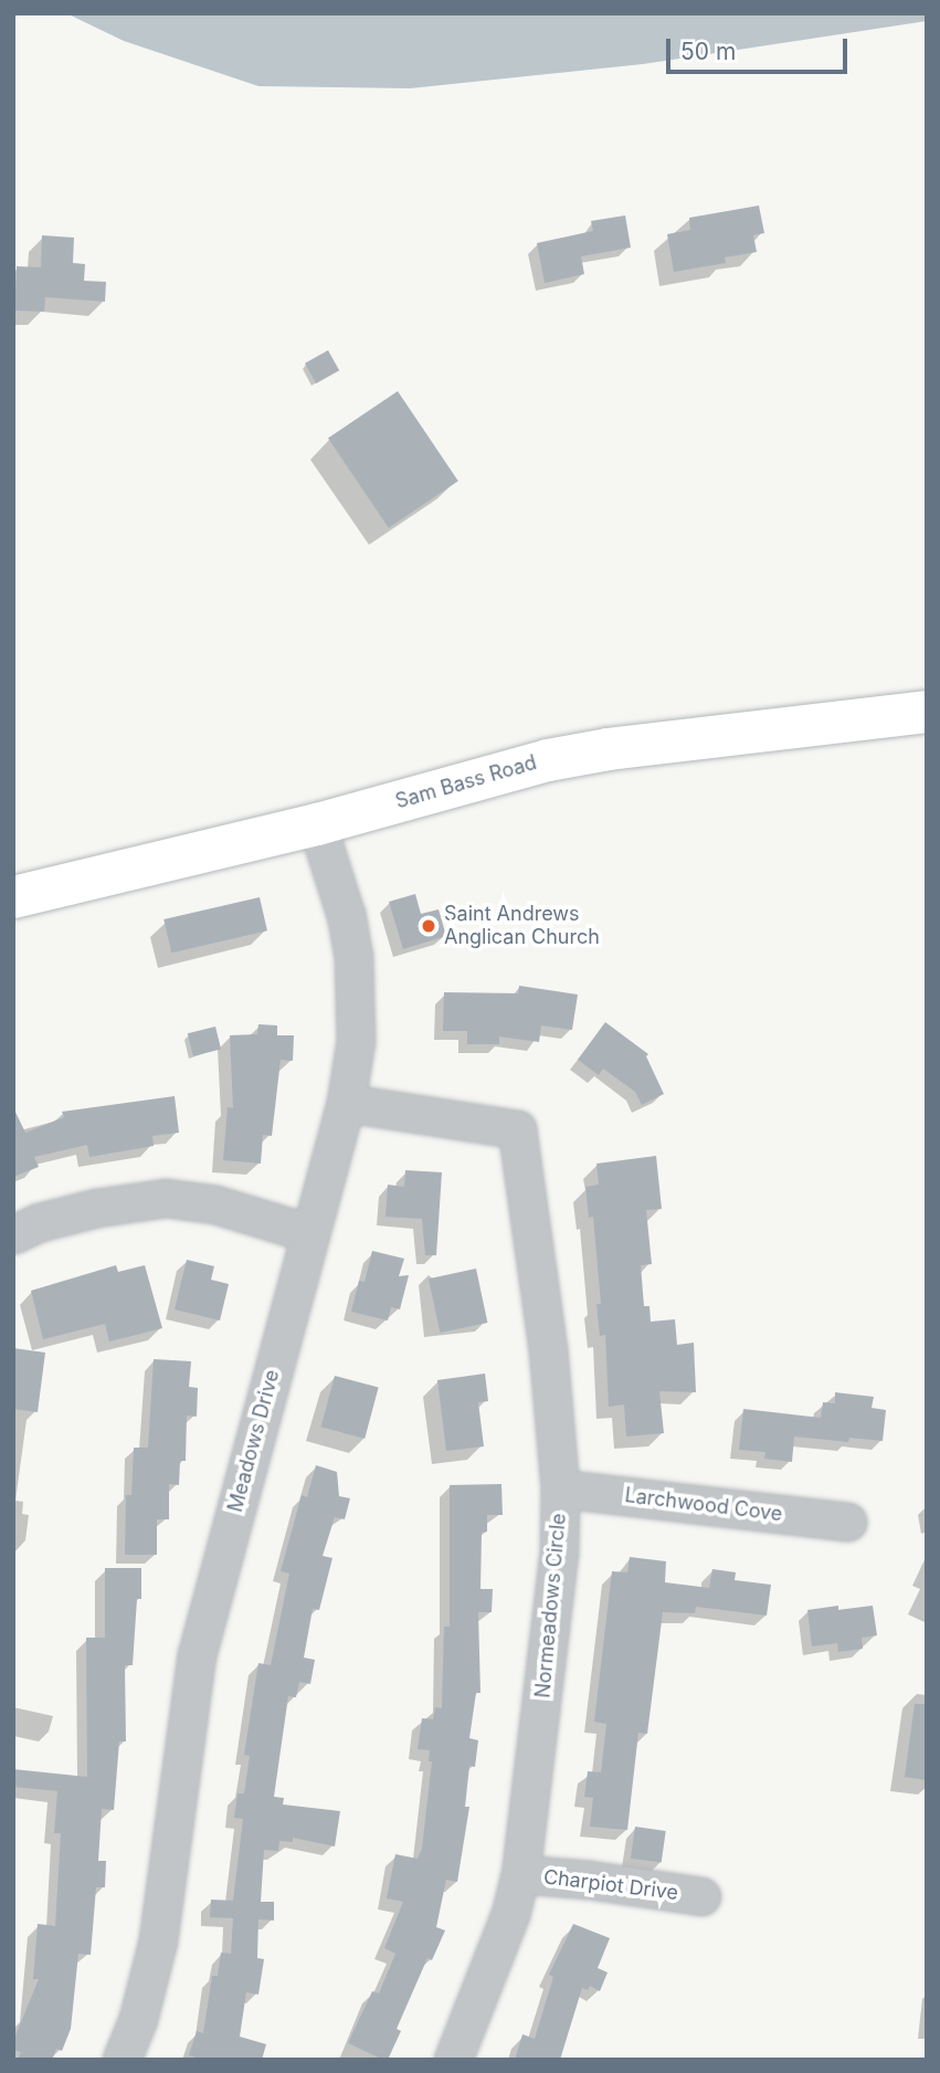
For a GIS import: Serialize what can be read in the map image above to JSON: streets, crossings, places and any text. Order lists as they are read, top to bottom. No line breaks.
{"streets":{"main road":["Sam Bass Road"],"street":["Meadows Drive","Larchwood Cove","Normeadows Circle","Charpiot Drive"]},"crossings":[["Sam Bass Road","Meadows Drive"],["Meadows Drive","Normeadows Circle"],["Larchwood Cove","Normeadows Circle"],["Normeadows Circle","Charpiot Drive"]],"places":["Saint Andrews Anglican Church"],"scale_bar":"50 m"}
